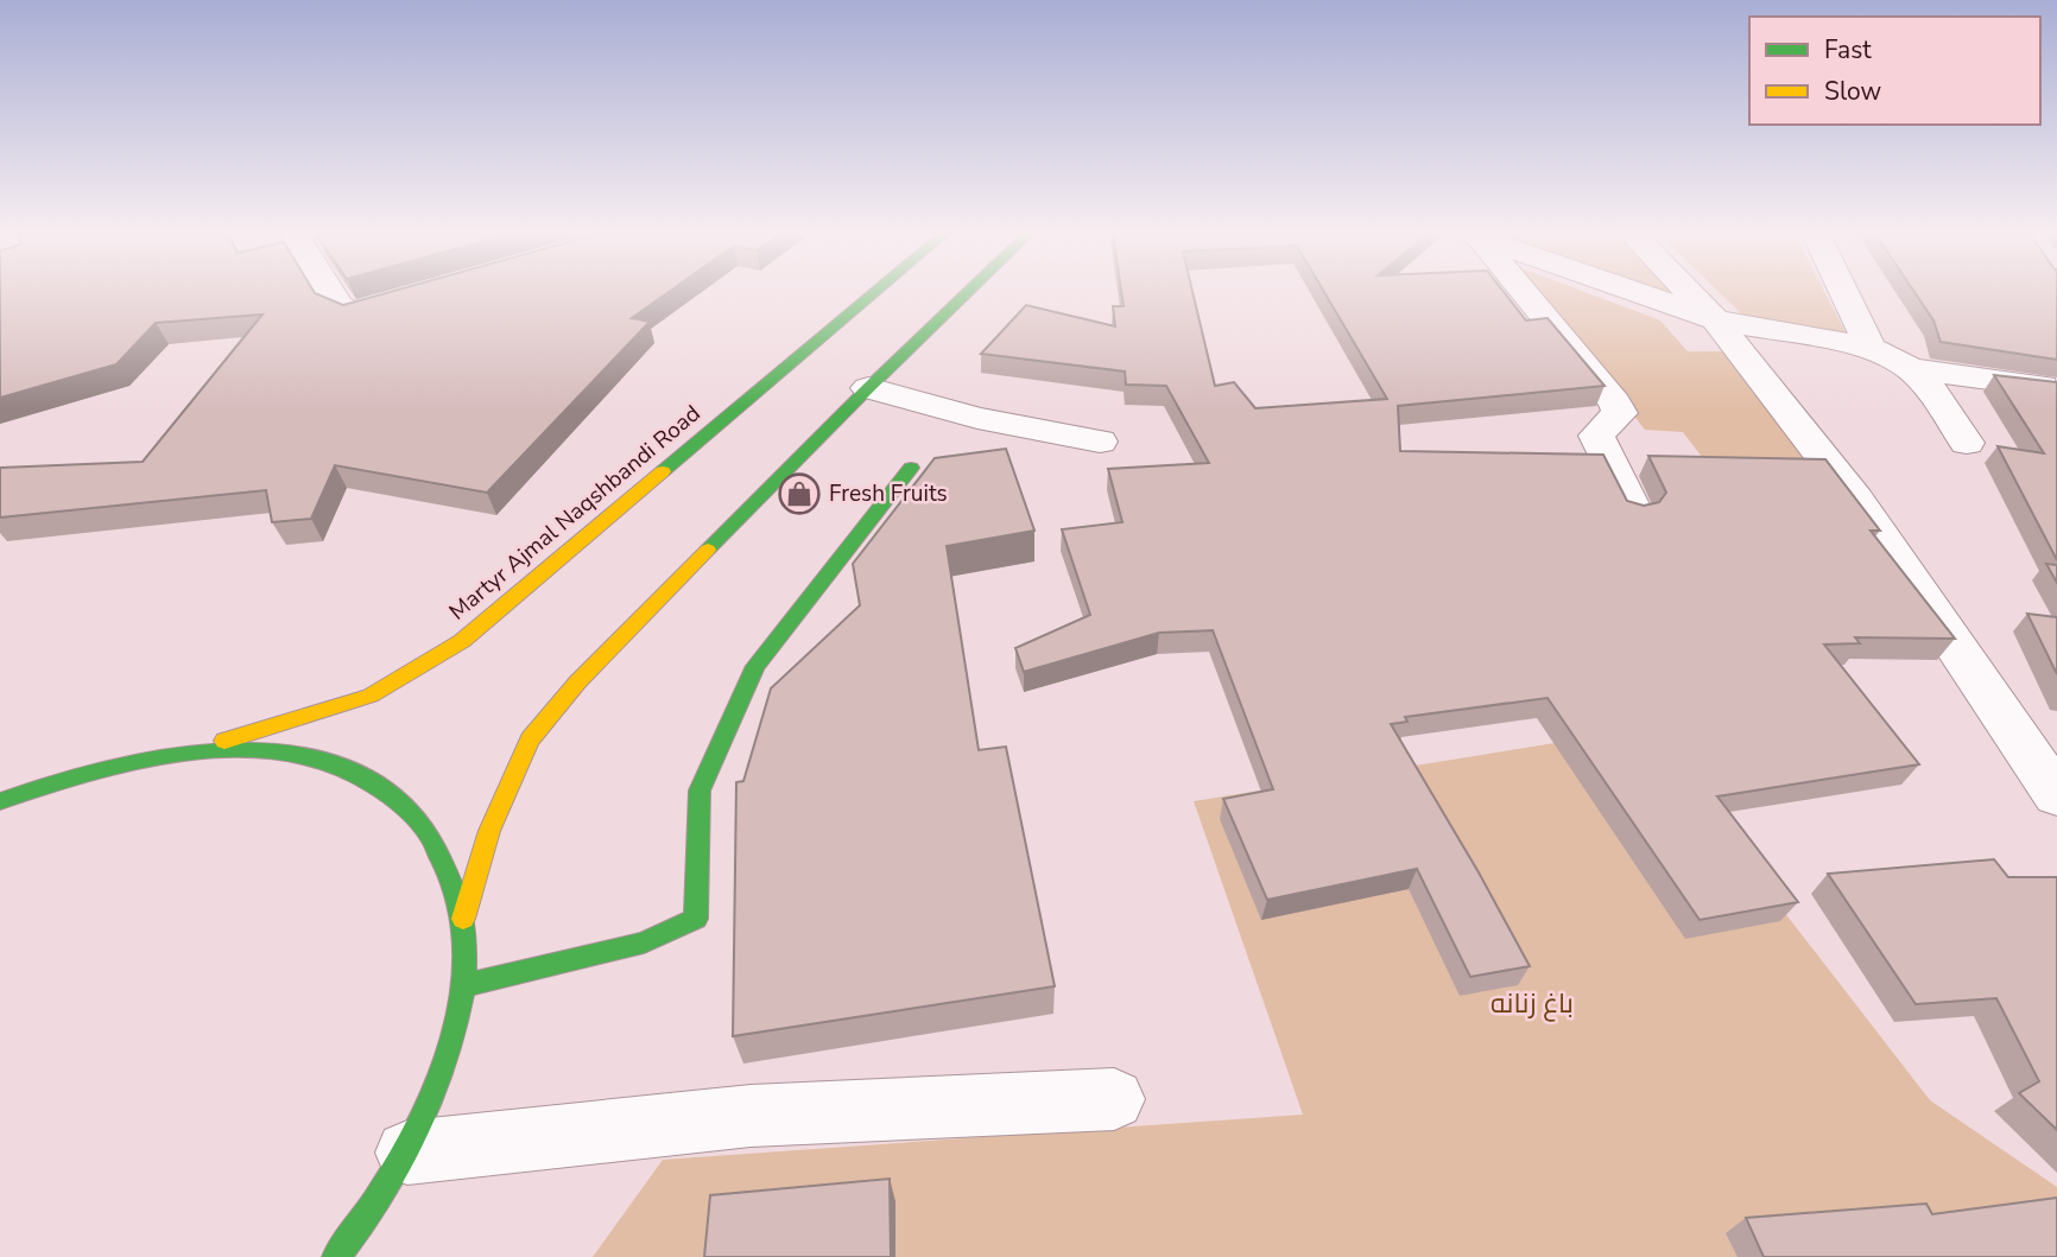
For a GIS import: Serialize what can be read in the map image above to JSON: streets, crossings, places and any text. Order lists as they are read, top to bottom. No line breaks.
{"streets":{"main road":["Martyr Ajmal Naqshbandi Road"]},"parks":["باغ زنانه"],"places":{"shop":["Fresh Fruits"]},"legend":["Fast","Slow"]}
